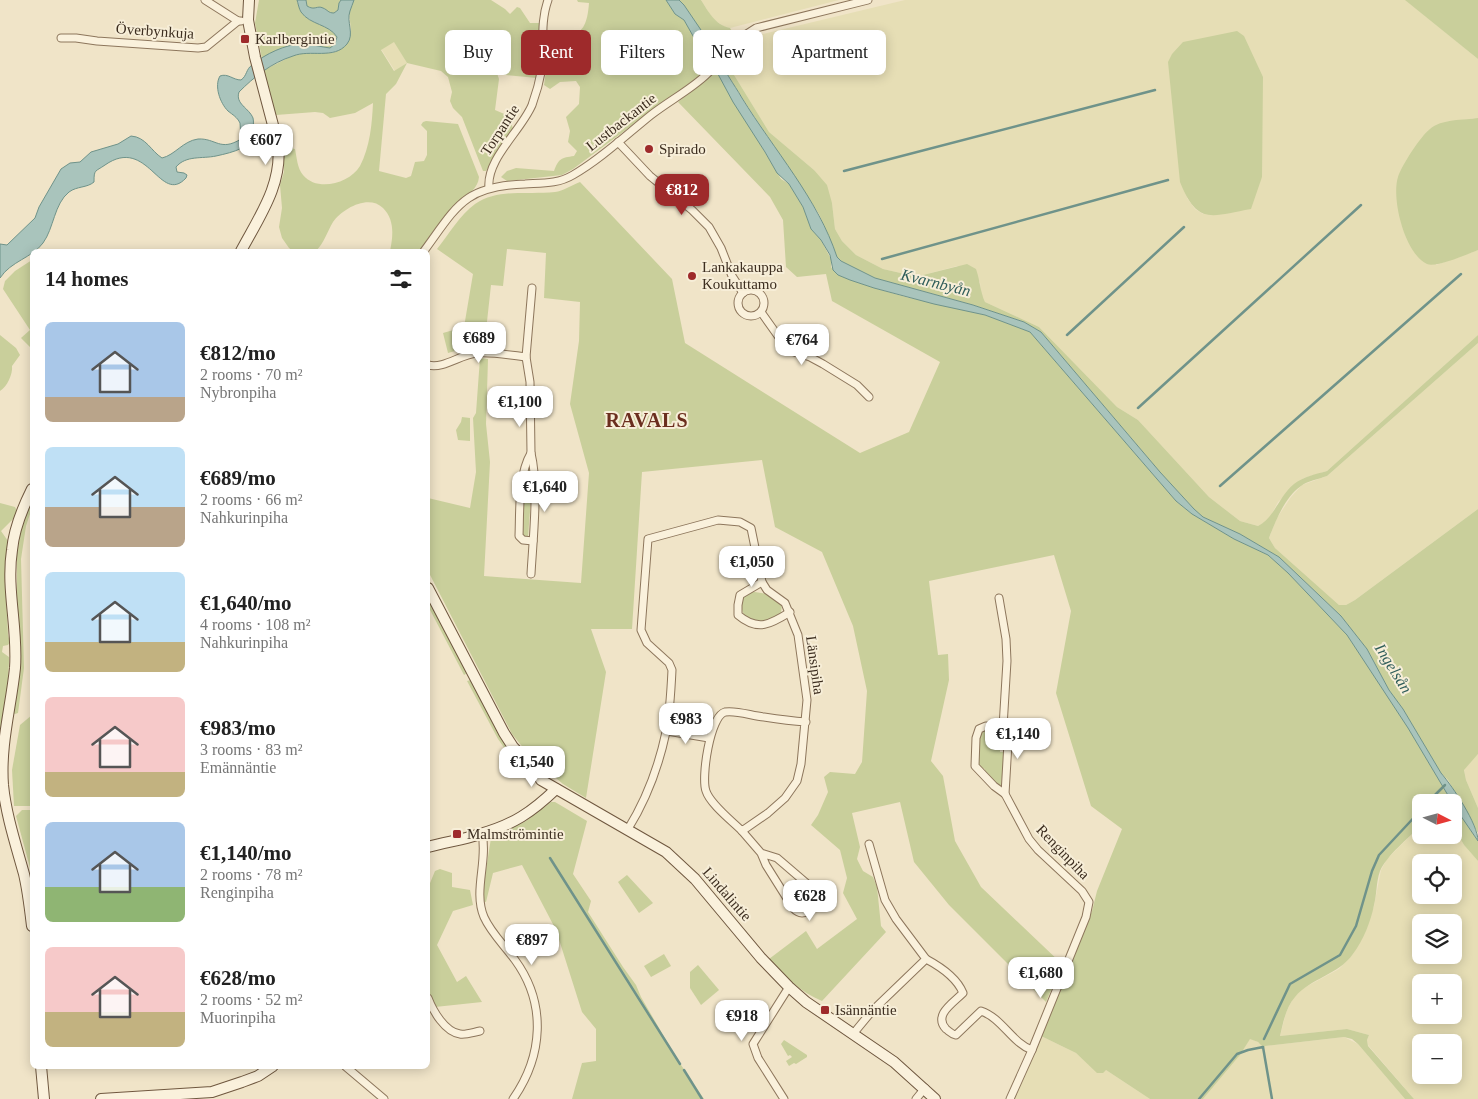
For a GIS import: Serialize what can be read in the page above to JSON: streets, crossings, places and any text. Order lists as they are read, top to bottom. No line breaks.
{"streets":{"street":["Överbynkuja","Lustbackantie","Torpantie","Länsipiha","Renginpiha","Lindalintie"]},"crossings":[["Lustbackantie","Torpantie"]],"districts":["RAVALS"],"water":["Kvarnbyån","Ingelsån"],"places":{"transit":["Karlbergintie","Malmströmintie","Isännäntie"],"other":["Spirado","Lankakauppa Koukuttamo"]},"north":"right","page":{"chip":["Buy","Rent","Filters","New","Apartment"],"price":["€607","€812","€689","€764","€1,100","€1,640","€1,050","€983","€1,140","€1,540","€628","€897","€1,680","€918"],"heading":"14 homes","list":[{"name":"€812/mo","note":"2 rooms · 70 m² · Nybronpiha"},{"name":"€689/mo","note":"2 rooms · 66 m² · Nahkurinpiha"},{"name":"€1,640/mo","note":"4 rooms · 108 m² · Nahkurinpiha"},{"name":"€983/mo","note":"3 rooms · 83 m² · Emännäntie"},{"name":"€1,140/mo","note":"2 rooms · 78 m² · Renginpiha"},{"name":"€628/mo","note":"2 rooms · 52 m² · Muorinpiha"}],"map_buttons":["+","−"]}}
